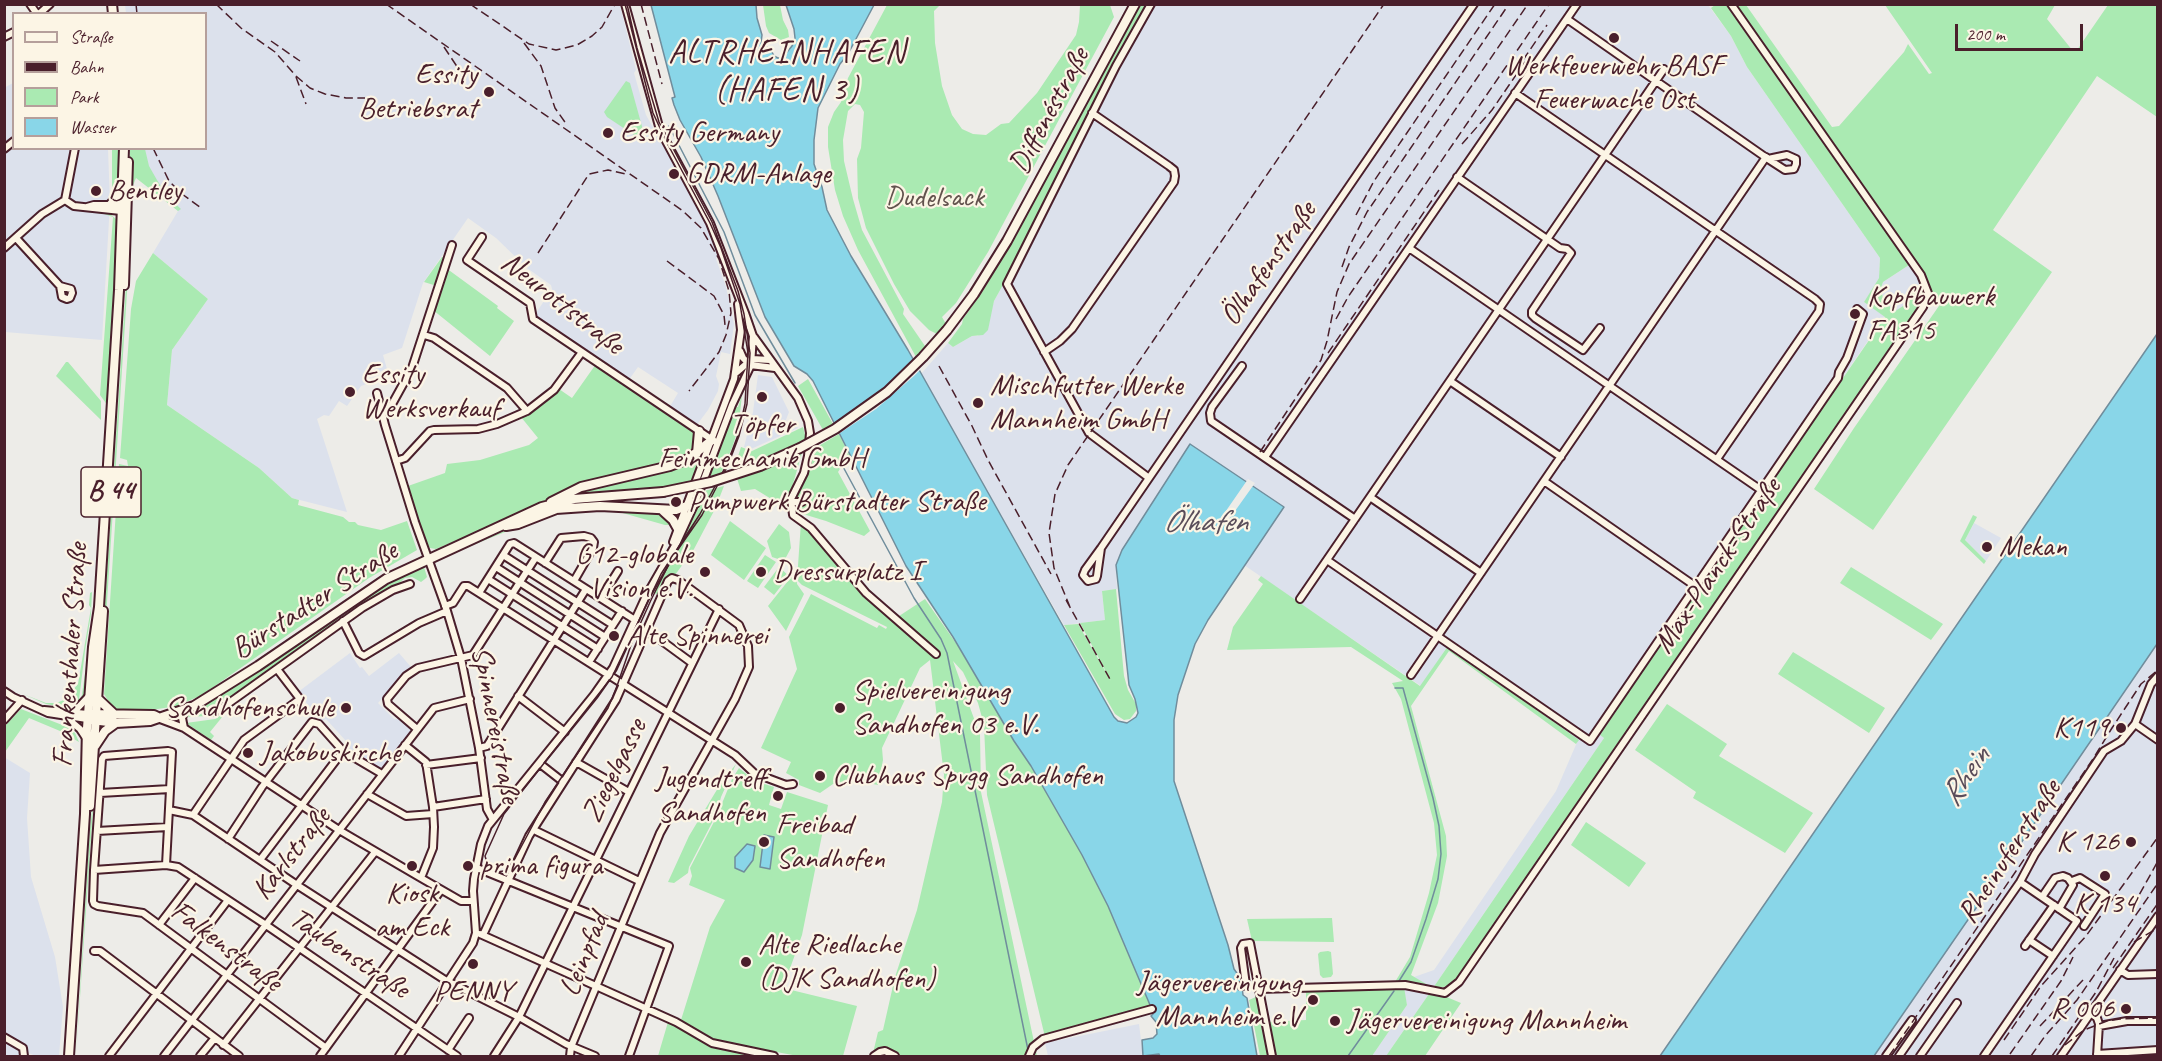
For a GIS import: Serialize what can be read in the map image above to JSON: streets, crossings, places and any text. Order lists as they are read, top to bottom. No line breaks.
{"streets":{"main road":["Diffenéstraße","B 44","Bürstadter Straße","Frankenthaler Straße"],"street":["Ölhafenstraße","Neurottstraße","Max-Planck-Straße","Spinnereistraße","Ziegelgasse","Rheinuferstraße","Karlstraße","Falkenstraße","Taubenstraße","Leinpfad"]},"crossings":[["Diffenéstraße","Bürstadter Straße"],["Bürstadter Straße","Frankenthaler Straße"],["Bürstadter Straße","Spinnereistraße"],["Spinnereistraße","Karlstraße"],["Ziegelgasse","Leinpfad"],["Karlstraße","Falkenstraße"],["Karlstraße","Taubenstraße"]],"districts":["ALTRHEINHAFEN (HAFEN 3)"],"water":["Ölhafen","Rhein"],"parks":["Dudelsack"],"places":["Werkfeuerwehr BASF Feuerwache Ost","Essity Betriebsrat","Essity Germany","GDRM-Anlage","Bentley","Kopfbauwerk FA315","Essity Werksverkauf","Töpfer Feinmechanik GmbH","Mischfutter Werke Mannheim GmbH","Pumpwerk Bürstadter Straße","Mekan","G12-globale Vision e.V.","Dressurplatz I","Alte Spinnerei","Sandhofenschule","Spielvereinigung Sandhofen 03 e.V.","K119","Jakobuskirche","Clubhaus Spvgg Sandhofen","Jugendtreff Sandhofen","Freibad Sandhofen","K 126","Kiosk am Eck","prima figura","K 134","Alte Riedlache (DJK Sandhofen)","PENNY","Jägervereinigung Mannheim e.V","R 006","Jägervereinigung Mannheim"],"legend":["Straße","Bahn","Park","Wasser"],"scale_bar":"200 m"}
